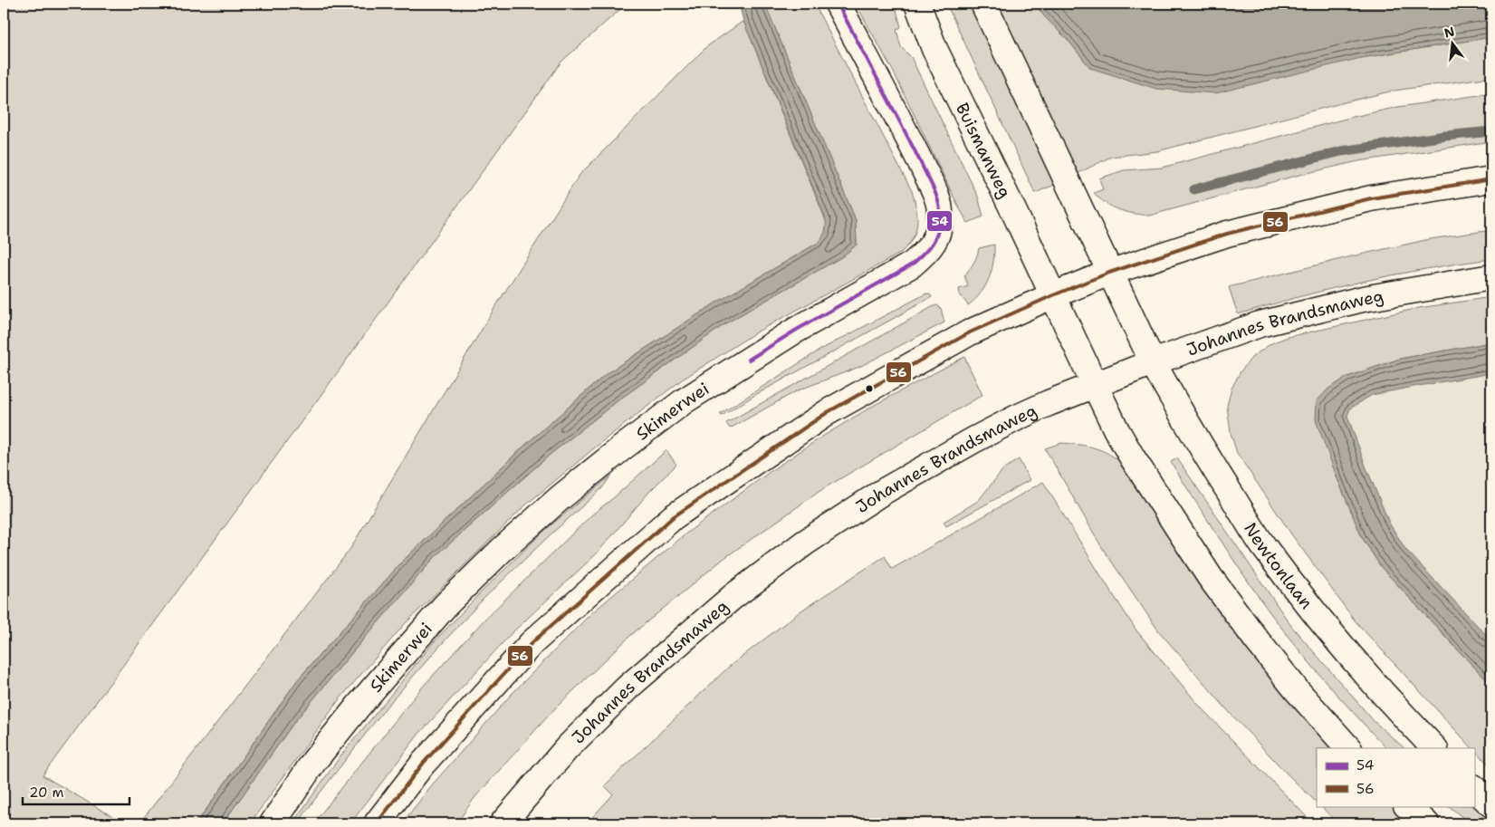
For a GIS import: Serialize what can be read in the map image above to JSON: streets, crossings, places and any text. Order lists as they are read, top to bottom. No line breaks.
{"streets":{"street":["Buismanweg","Johannes Brandsmaweg","Skimerwei","Newtonlaan"]},"crossings":[["Buismanweg","Johannes Brandsmaweg"],["Johannes Brandsmaweg","Newtonlaan"]],"lines":["transit line 54","transit line 56"],"legend":["54","56"],"scale_bar":"20 m","north":"top"}
